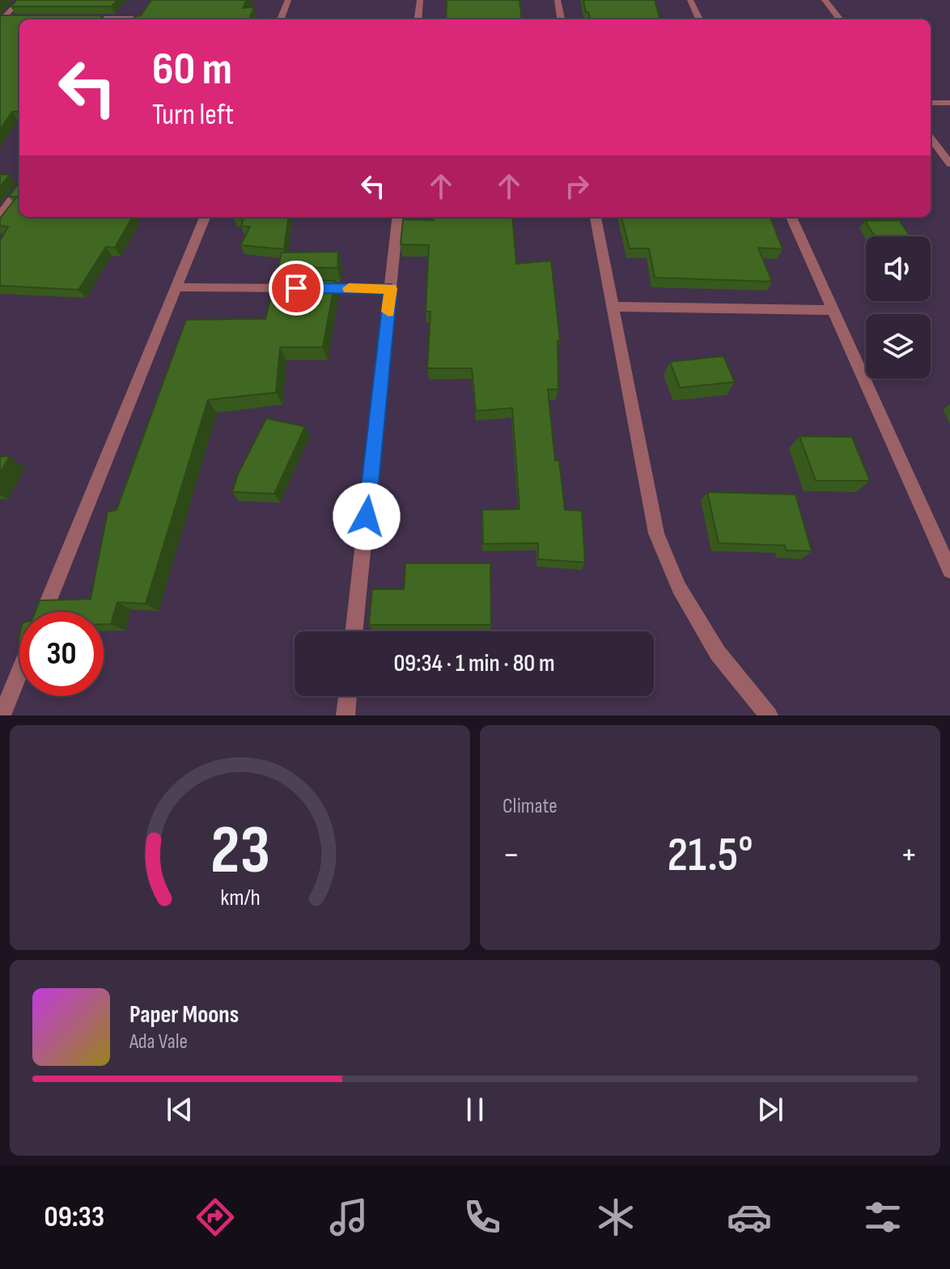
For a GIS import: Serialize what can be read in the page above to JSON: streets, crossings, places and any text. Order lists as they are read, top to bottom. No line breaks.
{"page":{"turn":["60 m","Turn left"],"limit":"30","trip":"09:34 · 1 min · 80 m","tile":"Climate","heat":["−","21.5°","+"],"song":["Paper Moons","Ada Vale"],"tabs":"09:33","gauge":["23","km/h"]}}
